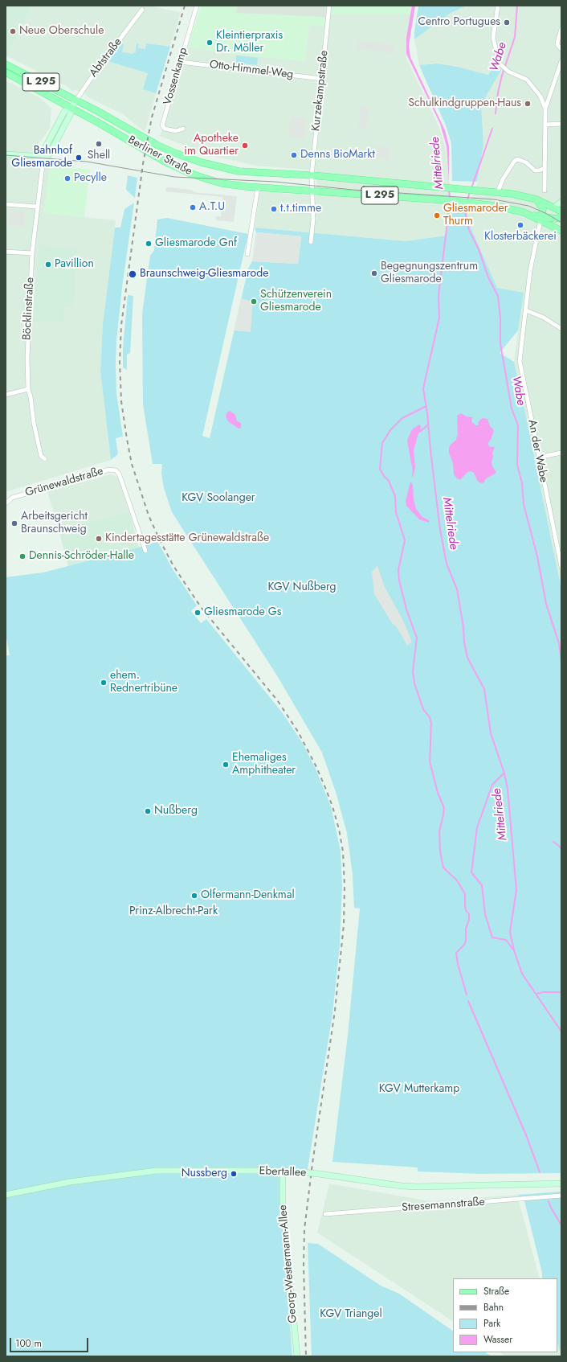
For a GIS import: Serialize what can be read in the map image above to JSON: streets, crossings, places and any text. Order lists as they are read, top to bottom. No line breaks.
{"streets":{"main road":["Abtstraße","L 295","Berliner Straße","Ebertallee","Georg-Westermann-Allee"],"street":["Otto-Himmel-Weg","Vossenkamp","Kurzekampstraße","Böcklinstraße","An der Wabe","Grünewaldstraße","Stresemannstraße"]},"crossings":[["Abtstraße","L 295"],["Abtstraße","Berliner Straße"],["Abtstraße","Böcklinstraße"],["Otto-Himmel-Weg","Vossenkamp"],["Otto-Himmel-Weg","Kurzekampstraße"],["L 295","Berliner Straße"],["Kurzekampstraße","Berliner Straße"],["Berliner Straße","An der Wabe"],["Ebertallee","Georg-Westermann-Allee"]],"water":["Wabe","Mittelriede"],"parks":["KGV Soolanger","KGV Nußberg","Prinz-Albrecht-Park","KGV Mutterkamp","KGV Triangel"],"places":["Centro Portugues","Neue Oberschule","Kleintierpraxis Dr. Möller","Schulkindgruppen-Haus","Shell","Apotheke im Quartier","Denns BioMarkt","Bahnhof Gliesmarode","Pecylle","A.T.U","t.t.timme","Gliesmaroder Thurm","Klosterbäckerei","Gliesmarode Gnf","Pavillion","Begegnungszentrum Gliesmarode","Braunschweig-Gliesmarode","Schützenverein Gliesmarode","Arbeitsgericht Braunschweig","Kindertagesstätte Grünewaldstraße","Dennis-Schröder-Halle","Gliesmarode Gs","ehem. Rednertribüne","Ehemaliges Amphitheater","Nußberg","Olfermann-Denkmal","Nussberg"],"legend":["Straße","Bahn","Park","Wasser"],"scale_bar":"100 m"}
